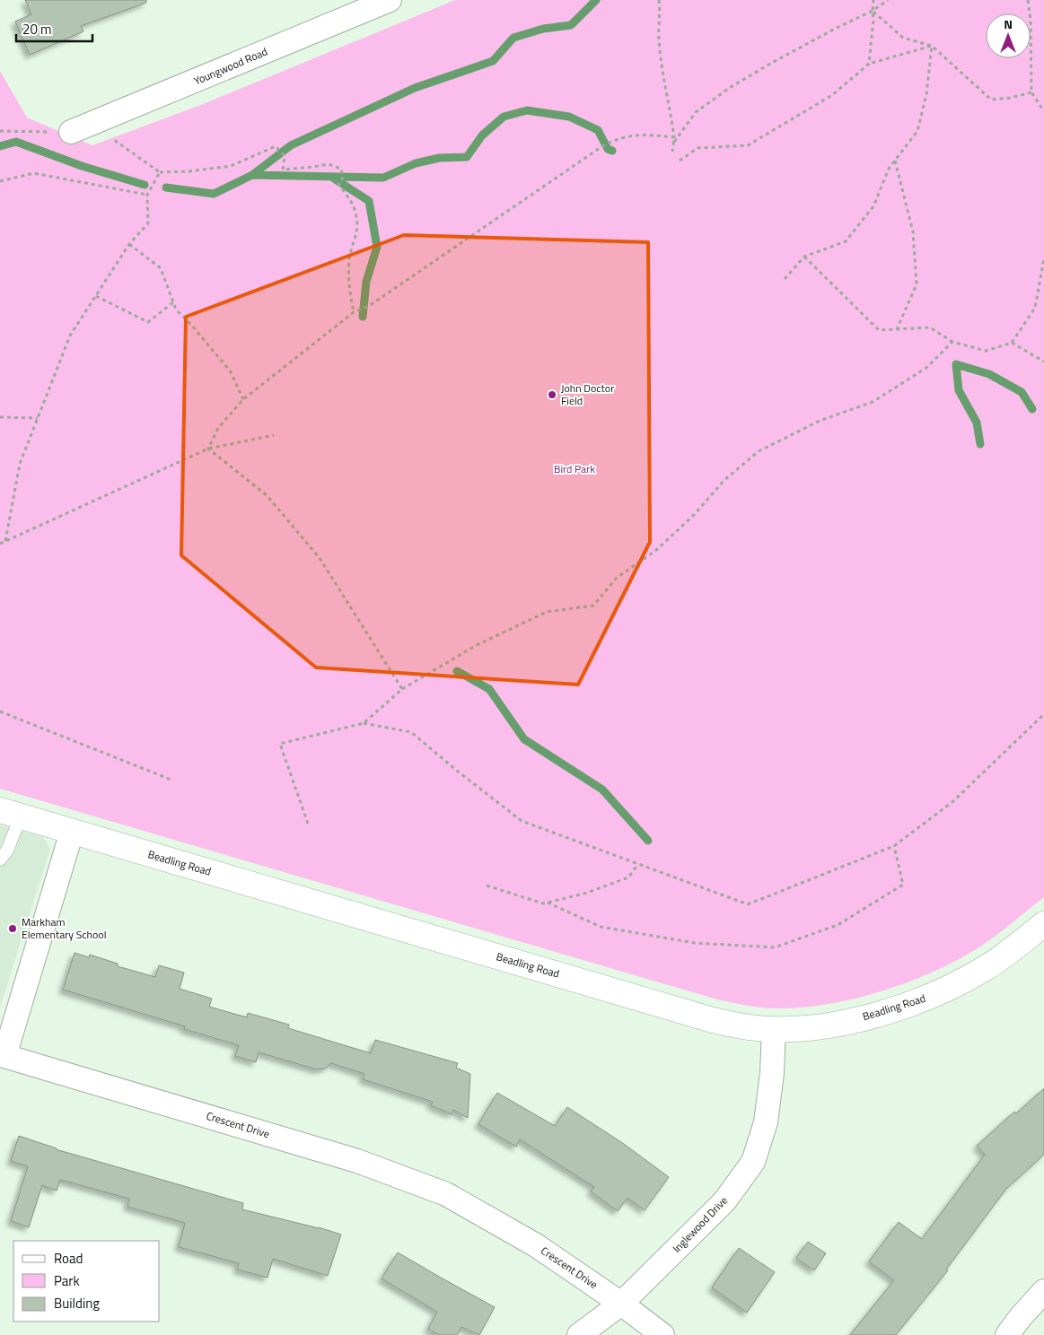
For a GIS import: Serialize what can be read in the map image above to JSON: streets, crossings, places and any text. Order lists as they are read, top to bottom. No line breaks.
{"streets":{"street":["Youngwood Road","Beadling Road","Crescent Drive","Inglewood Drive"]},"crossings":[["Beadling Road","Crescent Drive"],["Beadling Road","Inglewood Drive"],["Crescent Drive","Inglewood Drive"]],"parks":["Bird Park"],"places":["John Doctor Field","Markham Elementary School"],"legend":["Road","Park","Building"],"scale_bar":"20 m","north":"top"}
